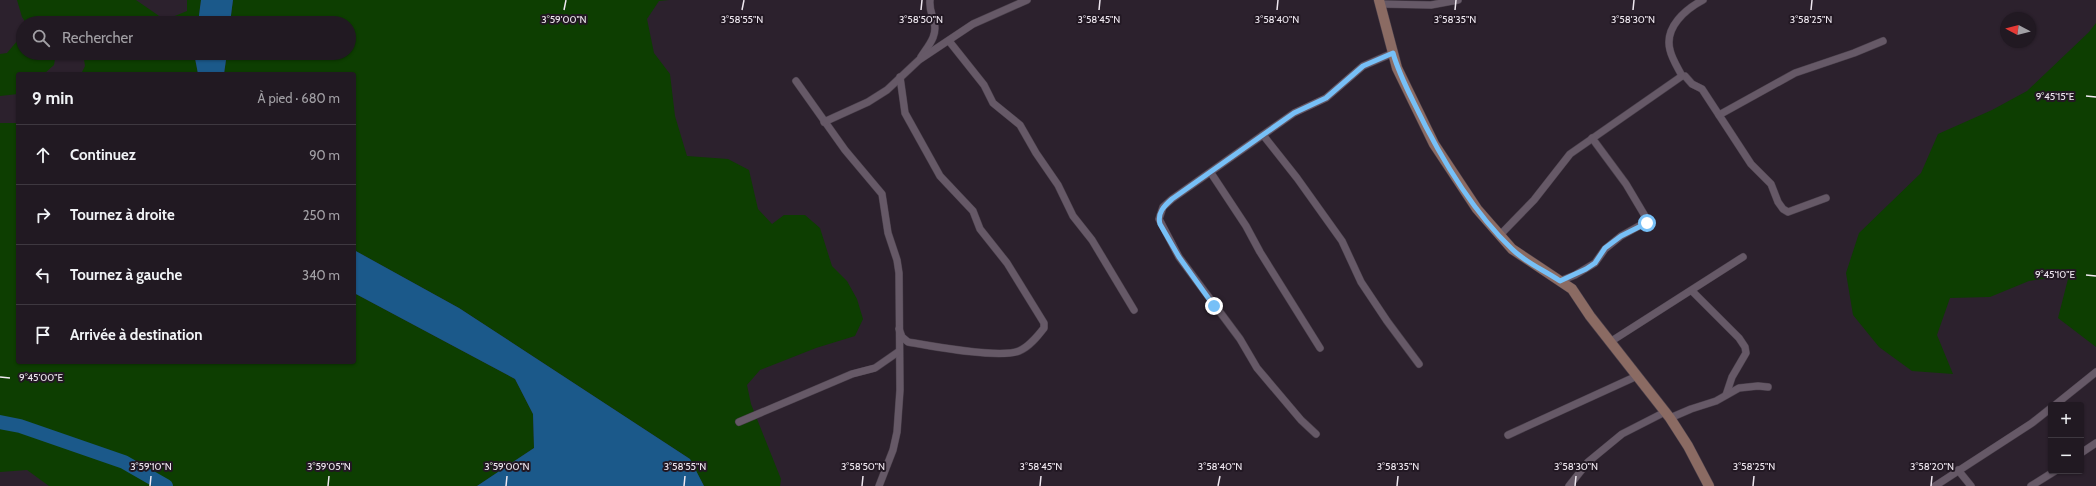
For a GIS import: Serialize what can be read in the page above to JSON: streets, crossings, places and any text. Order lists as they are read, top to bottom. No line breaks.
{"north":"left","page":{"search":"Rechercher","heading":["9 min","À pied · 680 m"],"list":[["Continuez","90 m"],["Tournez à droite","250 m"],["Tournez à gauche","340 m"],"Arrivée à destination"],"map_buttons":["+","−"]},"coordinates":["3°58'40\"N","3°58'25\"N","3°59'00\"N","3°58'55\"N","3°58'50\"N","3°58'45\"N","3°58'35\"N","3°58'30\"N","9°45'15\"E","9°45'10\"E","9°45'00\"E","3°59'10\"N","3°59'05\"N","3°58'20\"N"]}
